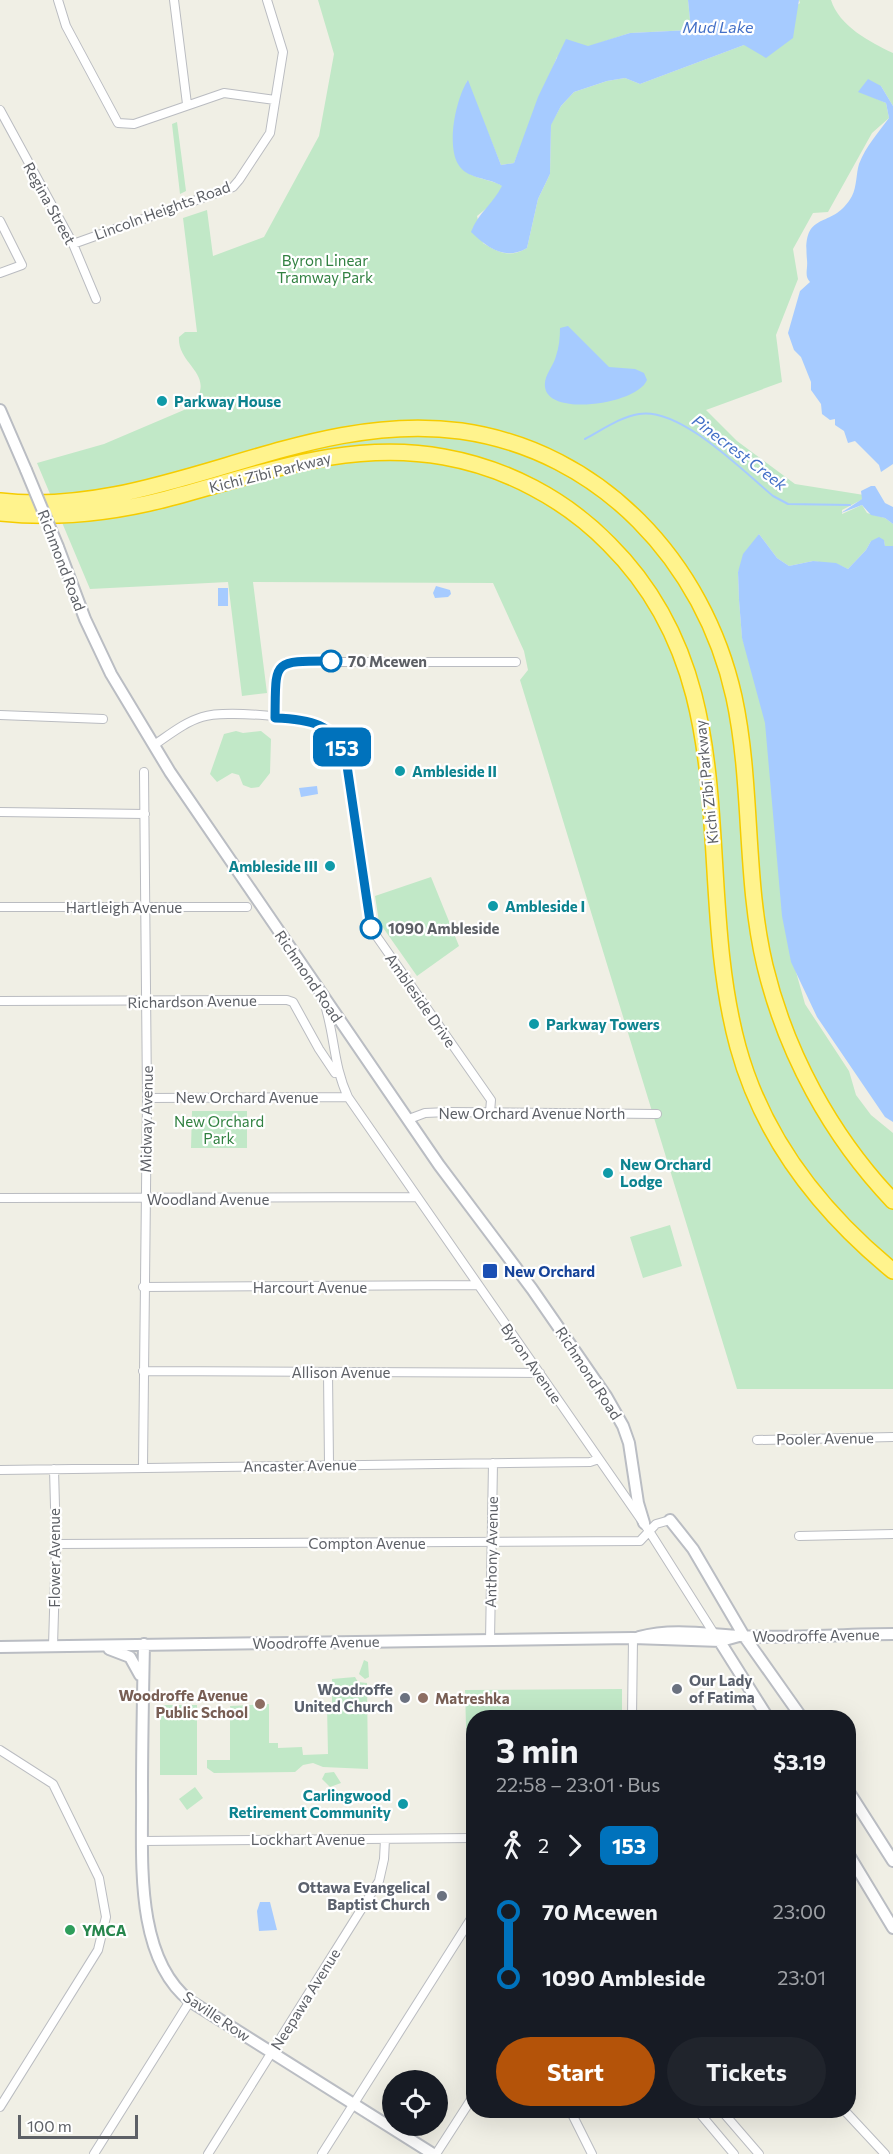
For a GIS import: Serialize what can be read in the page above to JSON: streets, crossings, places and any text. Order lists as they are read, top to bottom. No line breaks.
{"streets":{"highway":["Kichi Zībī Parkway"],"main road":["Richmond Road","Byron Avenue","Woodroffe Avenue","Saville Row"],"street":["Regina Street","Lincoln Heights Road","Hartleigh Avenue","Ambleside Drive","Richardson Avenue","New Orchard Avenue","New Orchard Avenue North","Midway Avenue","Woodland Avenue","Harcourt Avenue","Allison Avenue","Pooler Avenue","Ancaster Avenue","Compton Avenue","Anthony Avenue","Flower Avenue","Lockhart Avenue","Neepawa Avenue"]},"crossings":[["Regina Street","Lincoln Heights Road"],["Richmond Road","Ambleside Drive"],["Richmond Road","New Orchard Avenue North"],["Richmond Road","Byron Avenue"],["Richmond Road","Compton Avenue"],["Hartleigh Avenue","Midway Avenue"],["Ambleside Drive","New Orchard Avenue North"],["Richardson Avenue","Midway Avenue"],["Richardson Avenue","Byron Avenue"],["New Orchard Avenue","Midway Avenue"],["New Orchard Avenue","Byron Avenue"],["Midway Avenue","Woodland Avenue"],["Midway Avenue","Harcourt Avenue"],["Midway Avenue","Allison Avenue"],["Midway Avenue","Ancaster Avenue"],["Woodland Avenue","Byron Avenue"],["Harcourt Avenue","Byron Avenue"],["Byron Avenue","Allison Avenue"],["Byron Avenue","Ancaster Avenue"],["Byron Avenue","Compton Avenue"],["Byron Avenue","Woodroffe Avenue"],["Ancaster Avenue","Anthony Avenue"],["Ancaster Avenue","Flower Avenue"],["Compton Avenue","Anthony Avenue"],["Compton Avenue","Flower Avenue"],["Anthony Avenue","Woodroffe Avenue"],["Flower Avenue","Woodroffe Avenue"],["Woodroffe Avenue","Saville Row"],["Lockhart Avenue","Neepawa Avenue"],["Lockhart Avenue","Saville Row"],["Neepawa Avenue","Saville Row"]],"water":["Mud Lake","Pinecrest Creek"],"parks":["Byron Linear Tramway Park","New Orchard Park"],"places":{"other":["Parkway House","70 Mcewen","Ambleside II","Ambleside III","Ambleside I","1090 Ambleside","Parkway Towers","New Orchard Lodge","Our Lady of Fatima","Woodroffe United Church","Matreshka","Woodroffe Avenue Public School","Carlingwood Retirement Community","Ottawa Evangelical Baptist Church","YMCA"],"transit":["New Orchard"]},"lines":["bus line 153"],"scale_bar":"100 m","page":{"on_map":"153","heading":["3 min","22:58 – 23:01 · Bus","$3.19"],"legs":["2","153"],"list":[{"name":"70 Mcewen","value":"23:00"},{"name":"1090 Ambleside","value":"23:01"}],"buttons":["Start","Tickets"],"scale":"100 m"}}
